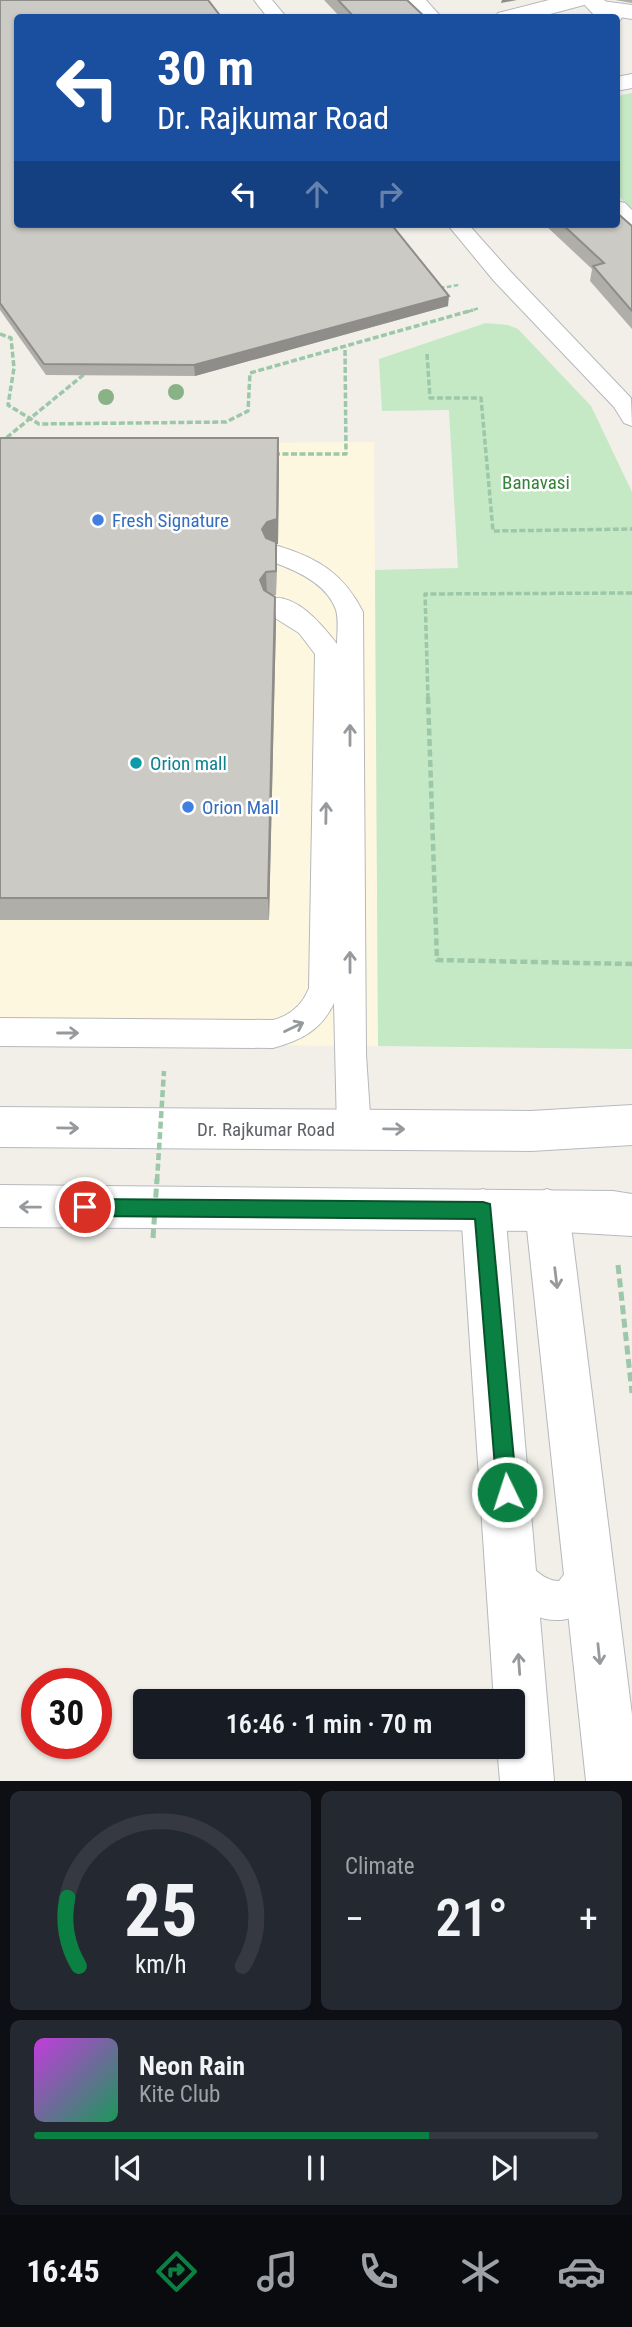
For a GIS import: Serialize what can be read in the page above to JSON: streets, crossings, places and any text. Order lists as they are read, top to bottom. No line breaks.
{"streets":{"street":["Dr. Rajkumar Road"]},"parks":["Banavasi"],"places":["Fresh Signature","Orion mall","Orion Mall"],"page":{"turn":["30 m","Dr. Rajkumar Road"],"limit":"30","trip":"16:46 · 1 min · 70 m","tile":"Climate","heat":["−","21°","+"],"song":["Neon Rain","Kite Club"],"tabs":"16:45","gauge":["25","km/h"]}}
